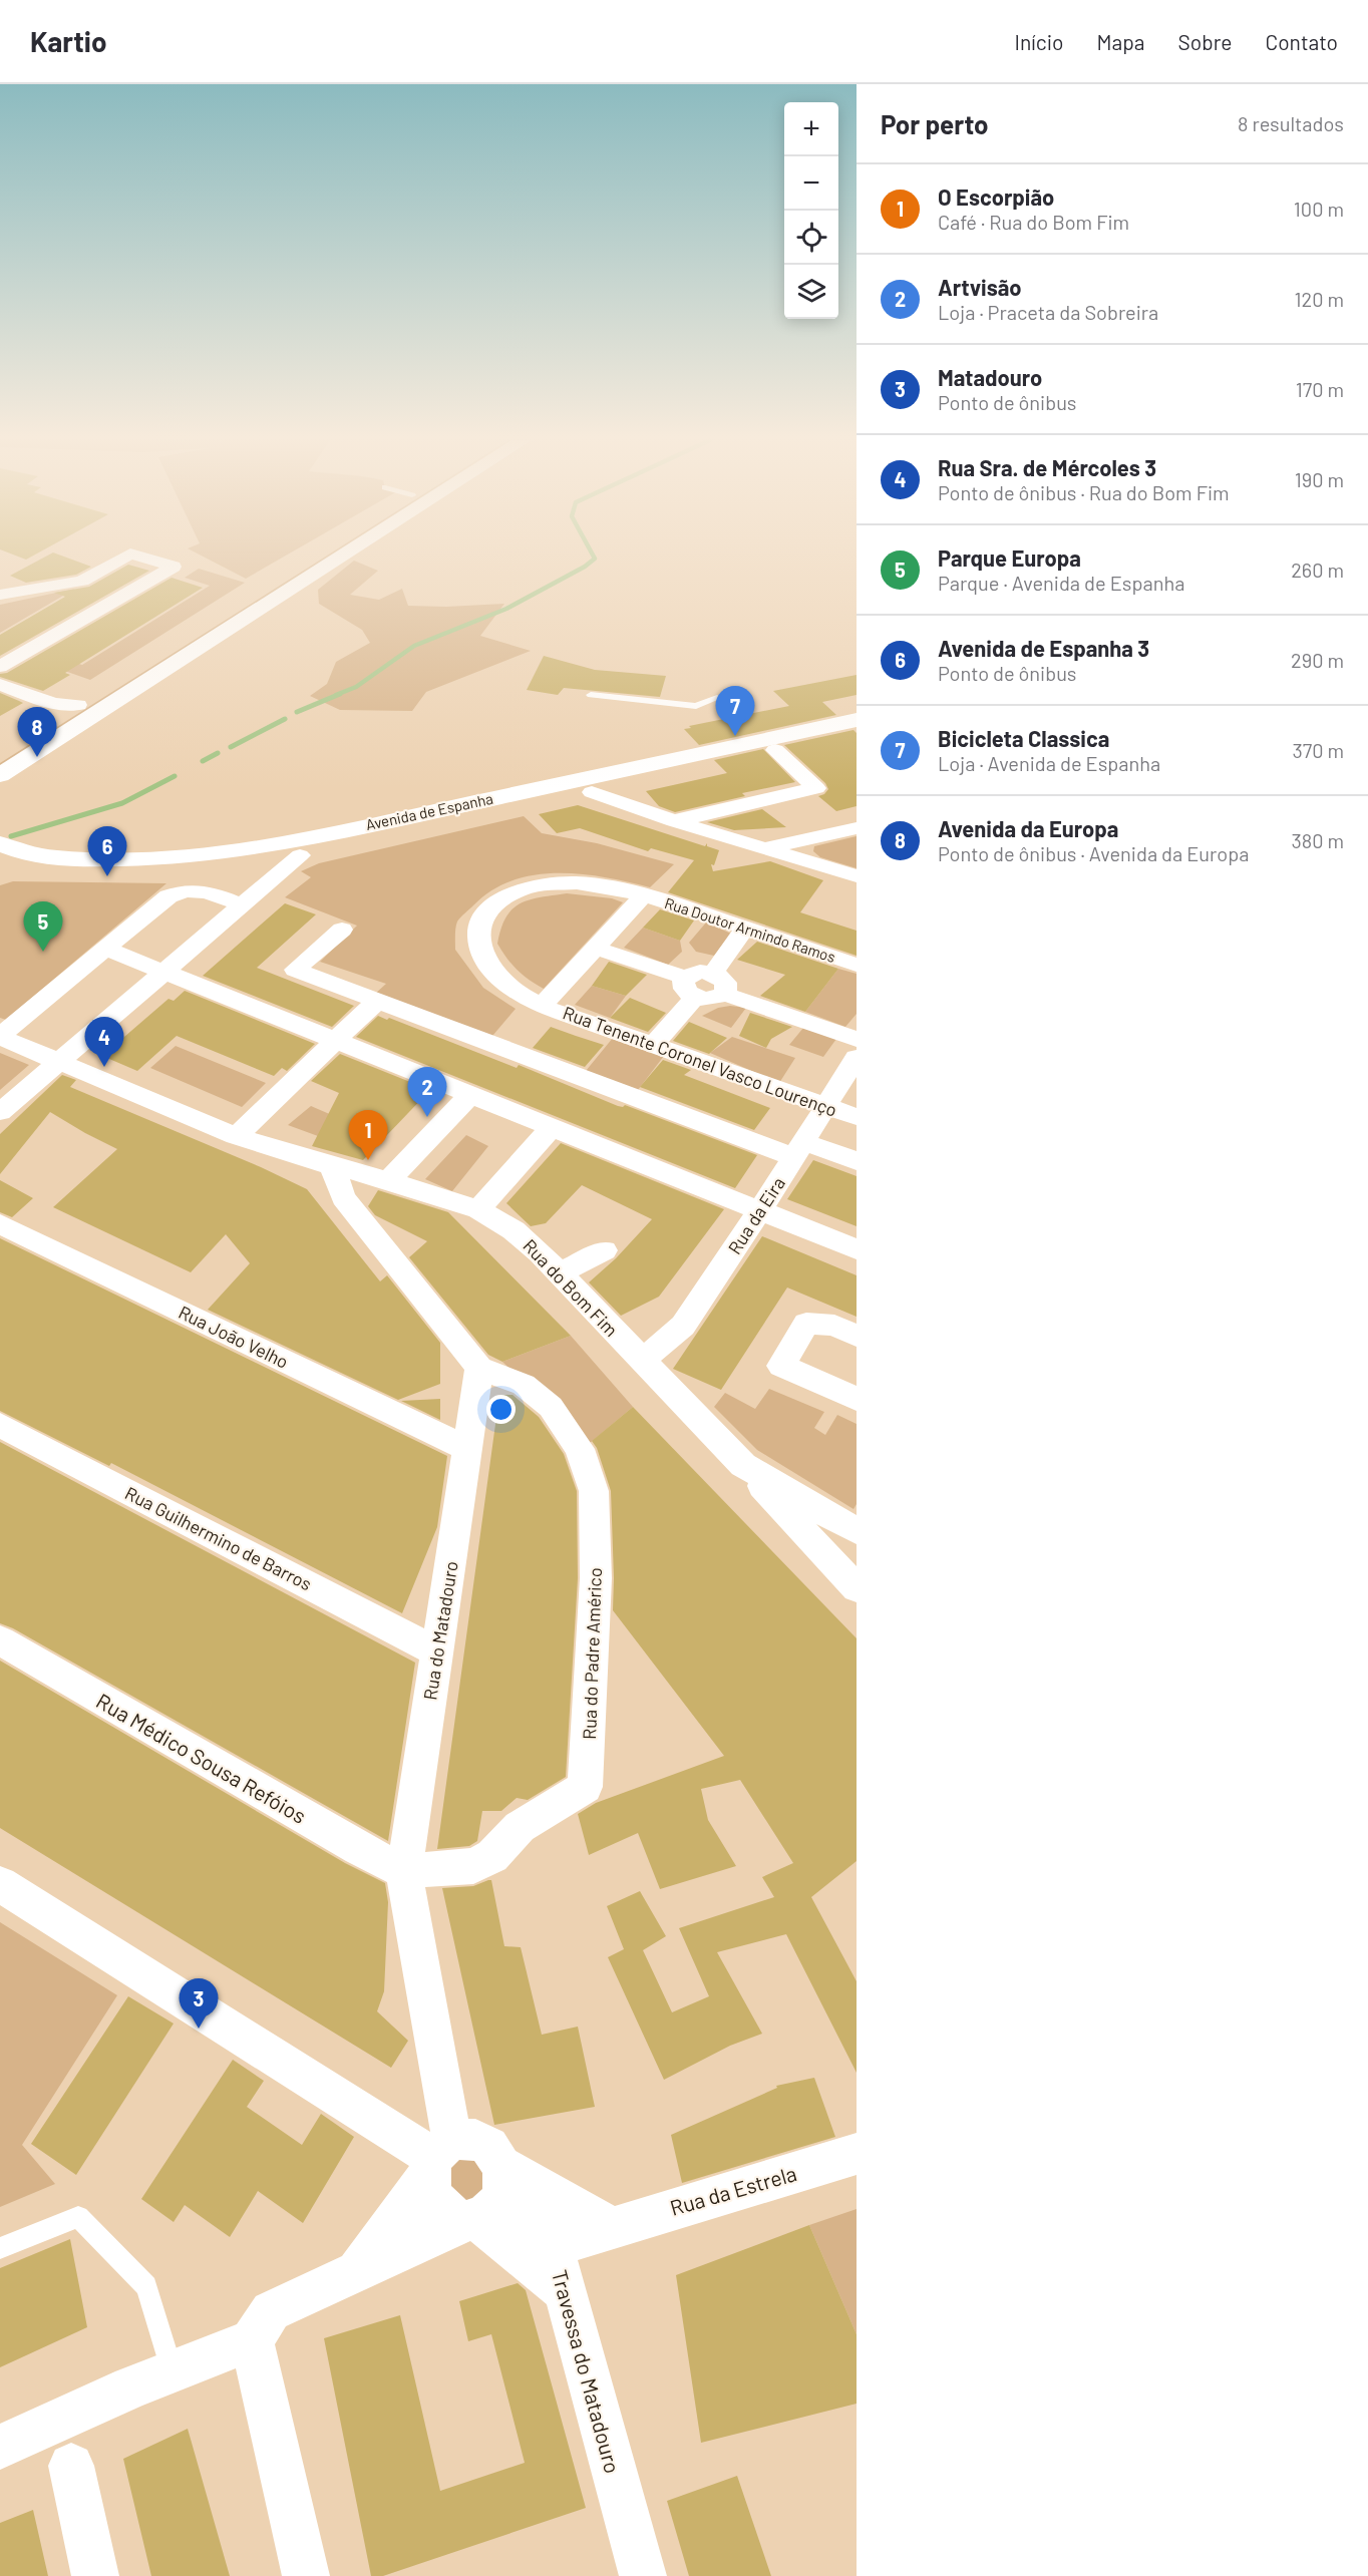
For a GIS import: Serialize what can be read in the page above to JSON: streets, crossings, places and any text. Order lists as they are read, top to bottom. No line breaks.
{"streets":{"main road":["Avenida de Espanha"],"street":["Rua Doutor Armindo Ramos","Rua Tenente Coronel Vasco Lourenço","Rua da Eira","Rua do Bom Fim","Rua João Velho","Rua Guilhermino de Barros","Rua do Matadouro","Rua do Padre Américo","Rua Médico Sousa Refóios","Rua da Estrela","Travessa do Matadouro"]},"crossings":[["Rua Doutor Armindo Ramos","Rua Tenente Coronel Vasco Lourenço"],["Rua Tenente Coronel Vasco Lourenço","Rua da Eira"],["Rua da Eira","Rua do Bom Fim"],["Rua João Velho","Rua do Matadouro"],["Rua Guilhermino de Barros","Rua do Matadouro"],["Rua do Matadouro","Rua do Padre Américo"],["Rua do Matadouro","Rua Médico Sousa Refóios"],["Rua do Matadouro","Travessa do Matadouro"],["Rua do Padre Américo","Rua Médico Sousa Refóios"],["Rua da Estrela","Travessa do Matadouro"]],"page":{"header":"Kartio","nav":["Início","Mapa","Sobre","Contato"],"heading":["Por perto","8 resultados"],"map_buttons":["+","−"],"list":[{"mark":"1","name":"O Escorpião","note":"Café · Rua do Bom Fim","value":"100 m"},{"mark":"2","name":"Artvisão","note":"Loja · Praceta da Sobreira","value":"120 m"},{"mark":"3","name":"Matadouro","note":"Ponto de ônibus","value":"170 m"},{"mark":"4","name":"Rua Sra. de Mércoles 3","note":"Ponto de ônibus · Rua do Bom Fim","value":"190 m"},{"mark":"5","name":"Parque Europa","note":"Parque · Avenida de Espanha","value":"260 m"},{"mark":"6","name":"Avenida de Espanha 3","note":"Ponto de ônibus","value":"290 m"},{"mark":"7","name":"Bicicleta Classica","note":"Loja · Avenida de Espanha","value":"370 m"},{"mark":"8","name":"Avenida da Europa","note":"Ponto de ônibus · Avenida da Europa","value":"380 m"}],"pins":["7","8","6","5","4","2","1","3"]}}
